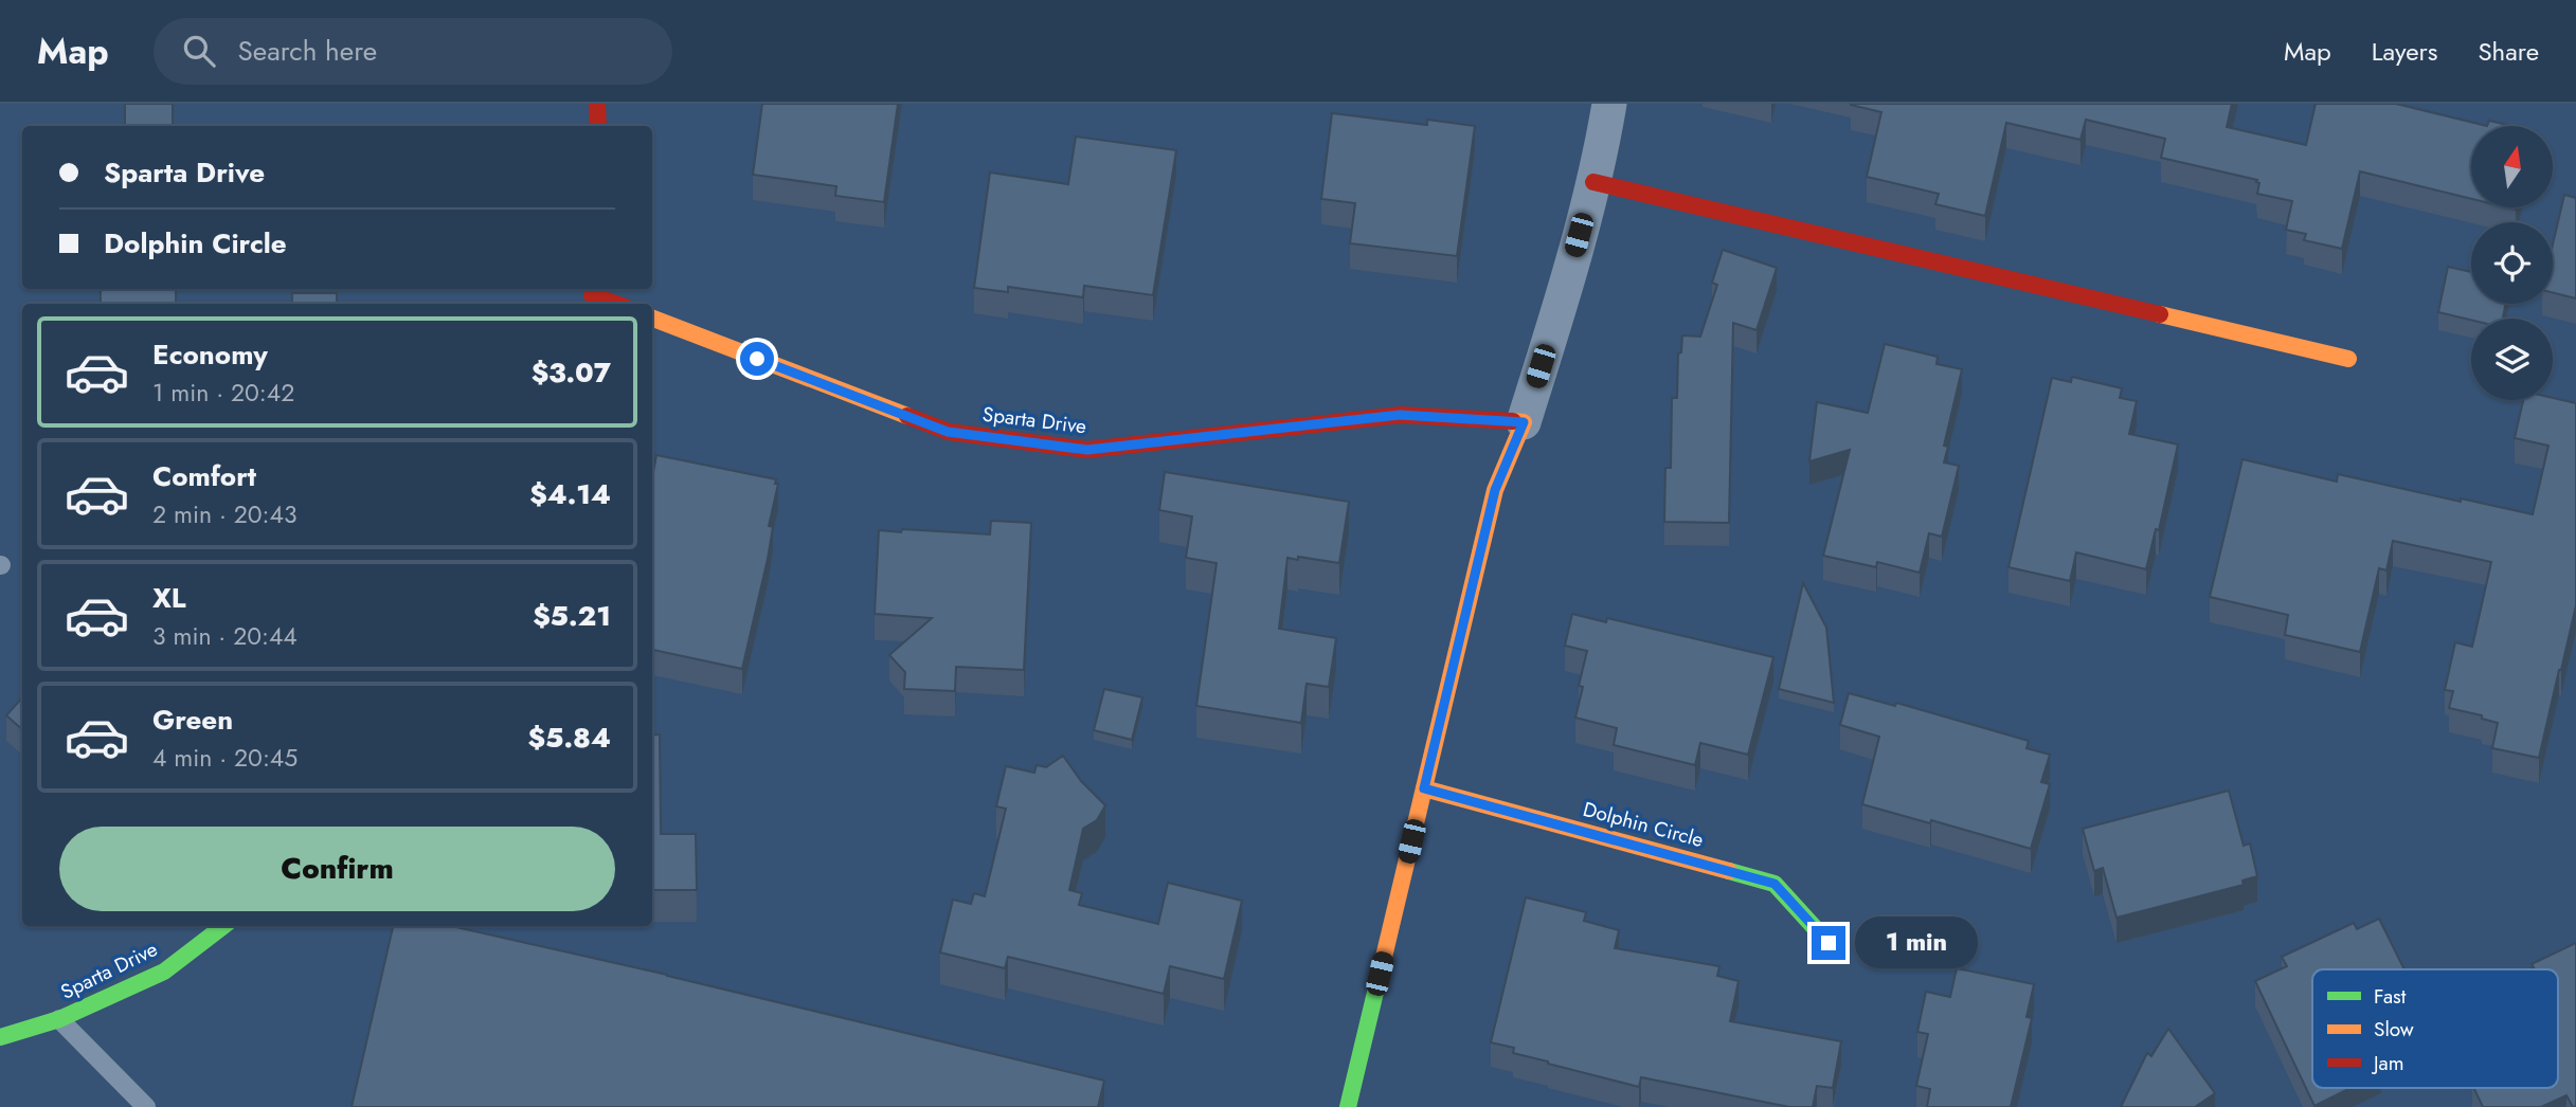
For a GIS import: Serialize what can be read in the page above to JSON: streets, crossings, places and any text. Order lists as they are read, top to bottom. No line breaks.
{"streets":{"street":["Sparta Drive","Dolphin Circle"]},"legend":["Fast","Slow","Jam"],"north":"top","page":{"header":"Map","search":"Search here","nav":["Map","Layers","Share"],"banner":["Sparta Drive","Dolphin Circle"],"list":[{"name":"Economy","note":"1 min · 20:42","value":"$3.07"},{"name":"Comfort","note":"2 min · 20:43","value":"$4.14"},{"name":"XL","note":"3 min · 20:44","value":"$5.21"},{"name":"Green","note":"4 min · 20:45","value":"$5.84"}],"buttons":"Confirm","bubble":"1 min"}}
